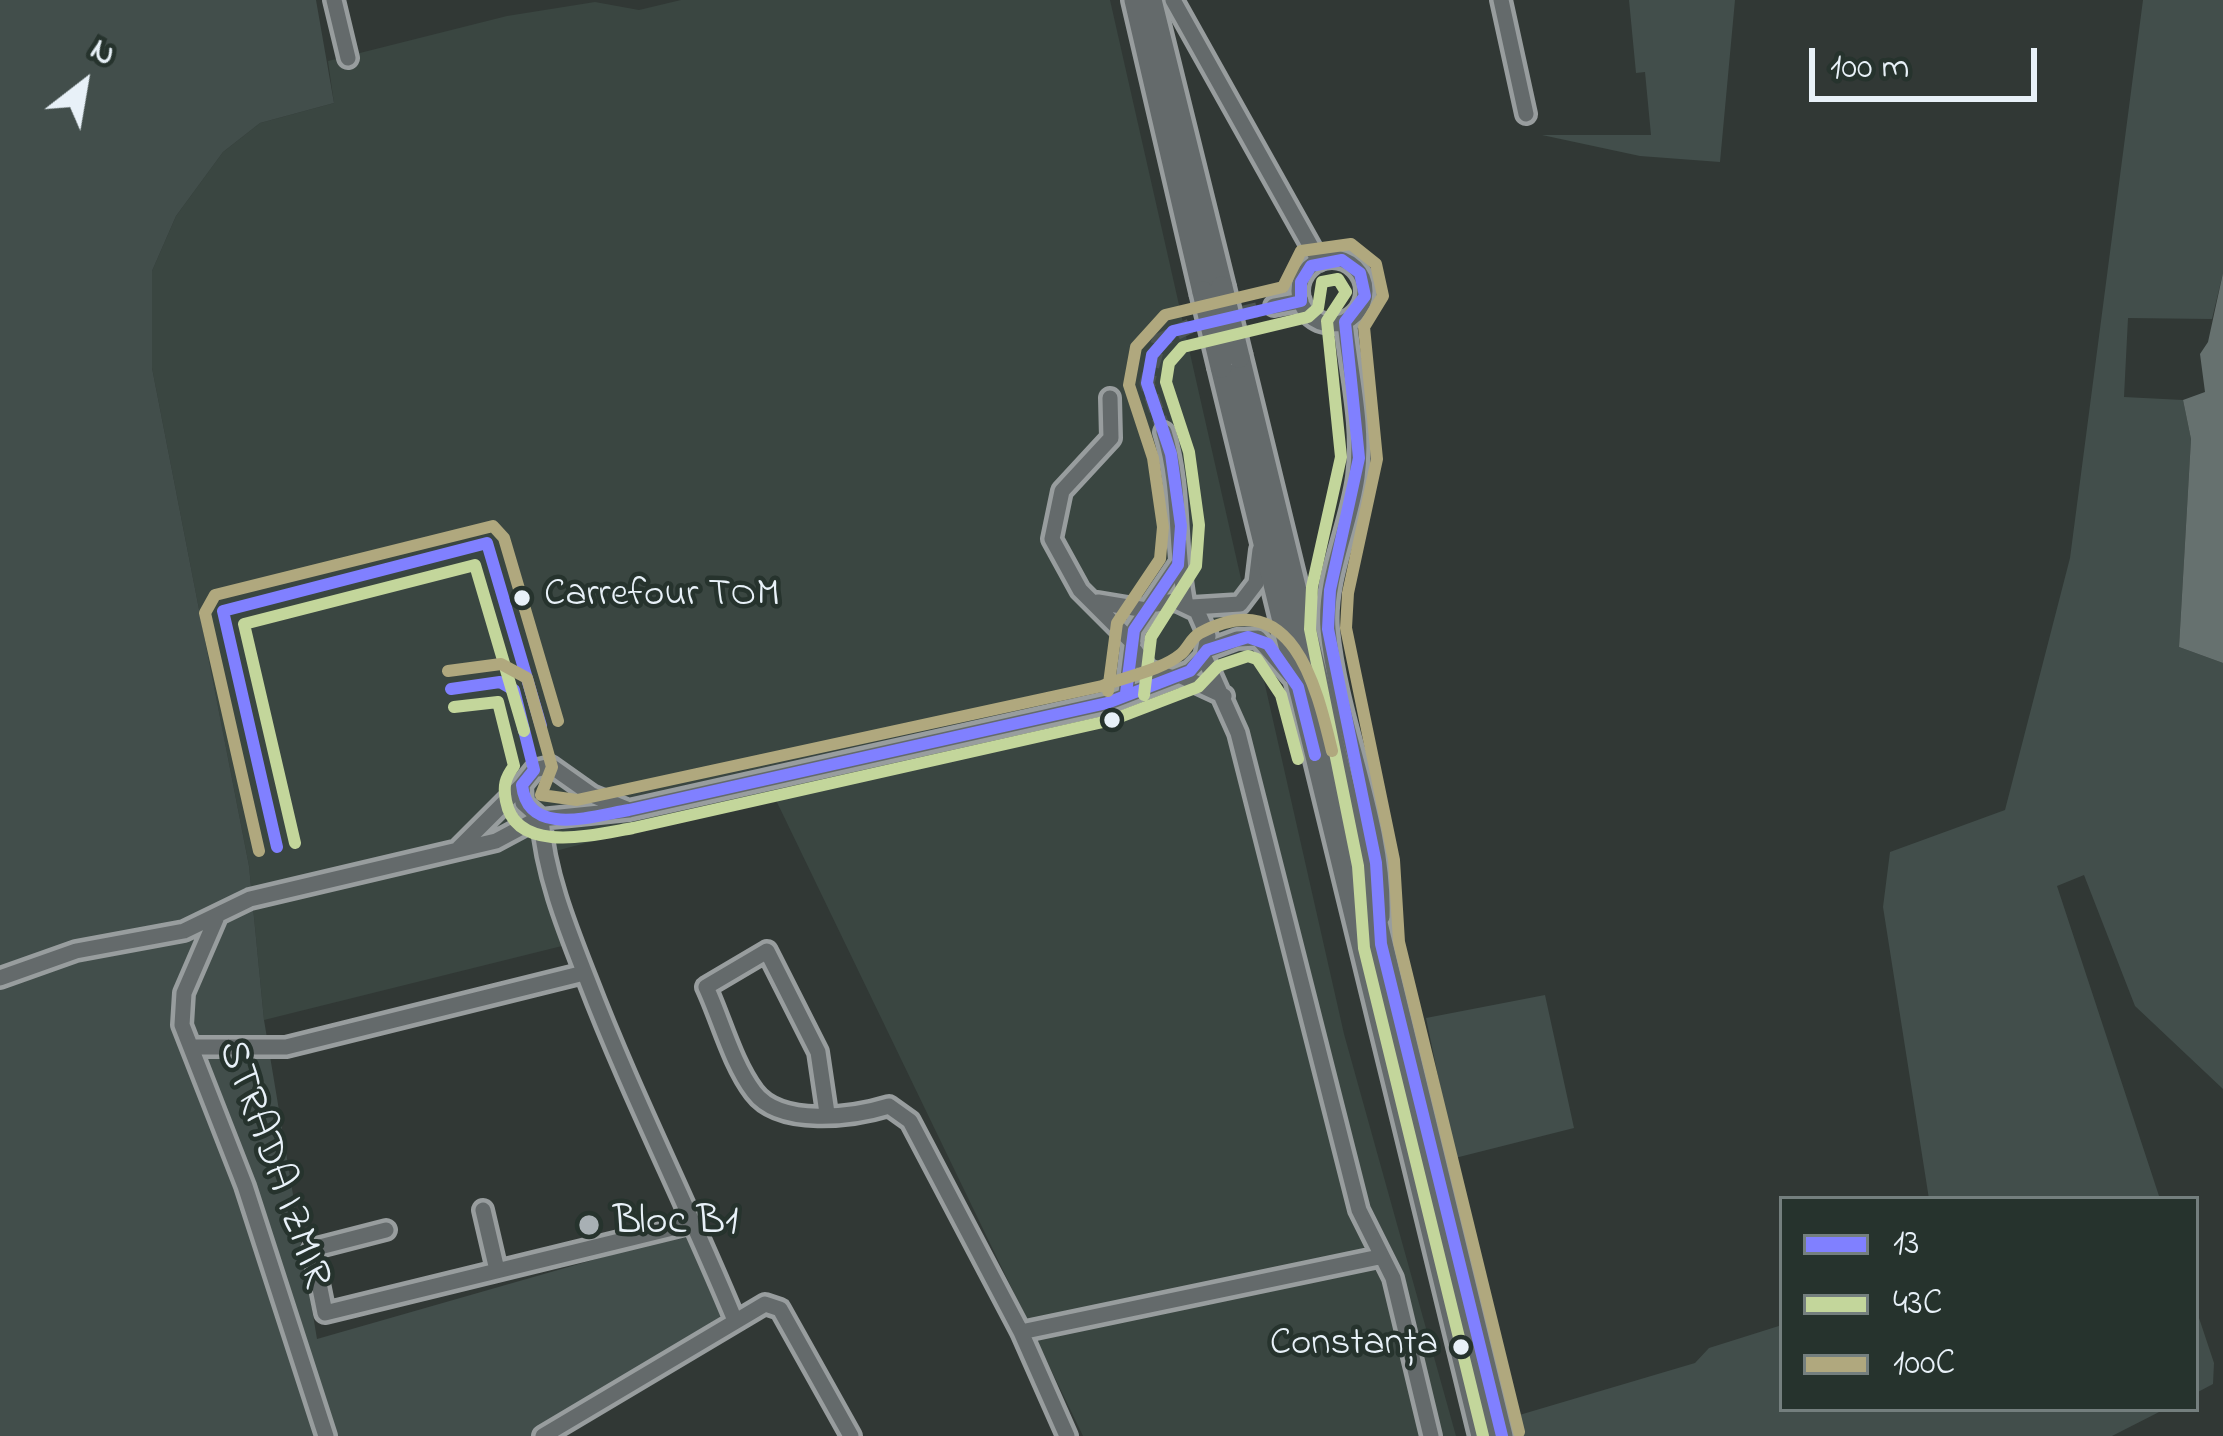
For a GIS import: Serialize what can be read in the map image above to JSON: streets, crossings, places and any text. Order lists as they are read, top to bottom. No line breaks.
{"streets":{"street":["STRADA IZMIR"]},"places":["Carrefour TOM","Bloc B1","Constanța"],"lines":["transit line 100C","transit line 13","transit line 43C"],"legend":["13","43C","100C"],"scale_bar":"100 m","north":"top right"}
